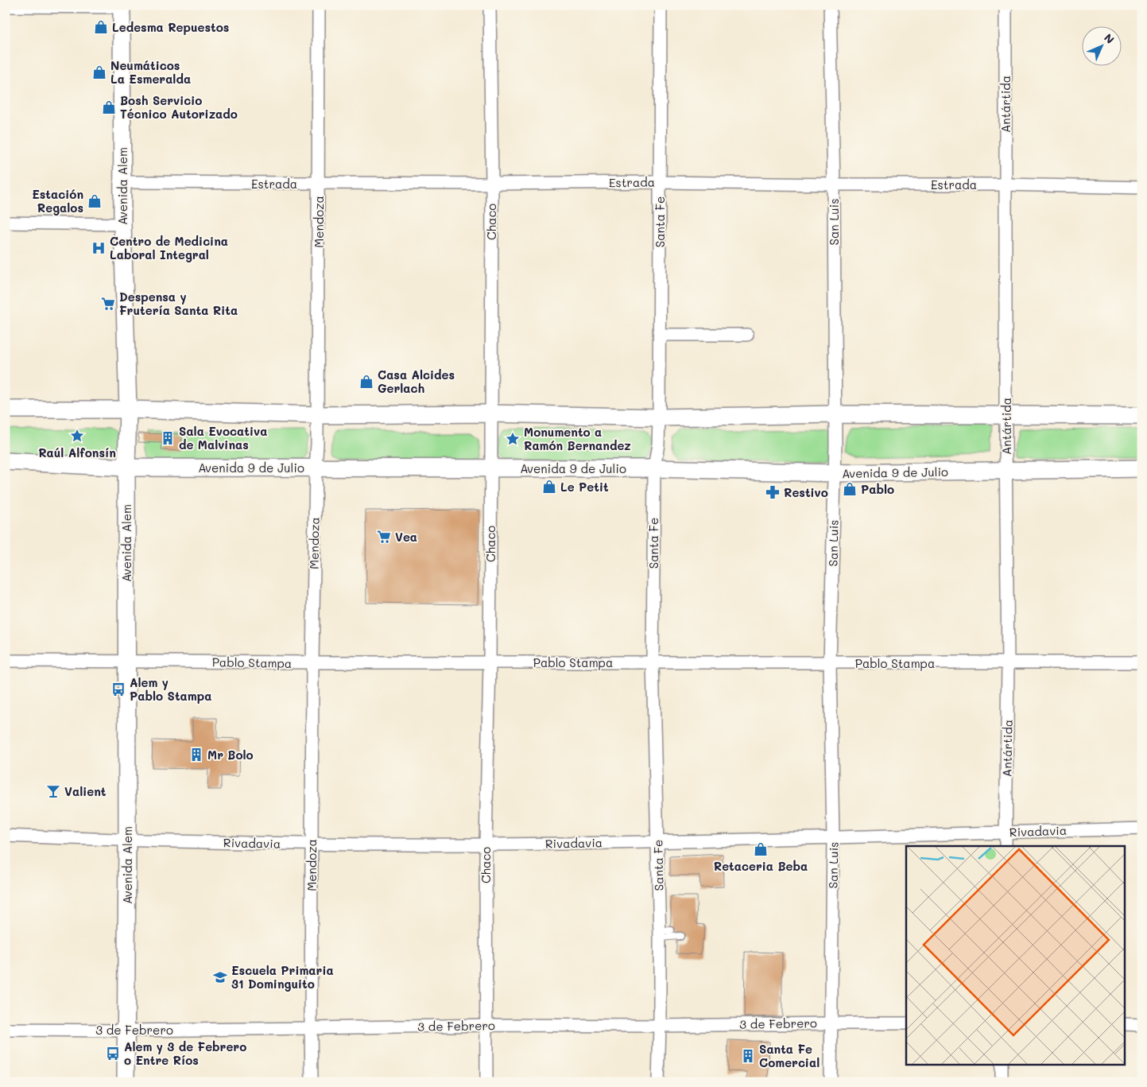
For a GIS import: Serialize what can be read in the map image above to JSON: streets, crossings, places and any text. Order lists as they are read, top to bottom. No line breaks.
{"streets":{"main road":["Avenida Alem","Avenida 9 de Julio"],"street":["Antártida","Estrada","Mendoza","Chaco","Santa Fe","San Luis","Pablo Stampa","Rivadavia","3 de Febrero"]},"crossings":[["Antártida","Estrada"],["Antártida","Avenida 9 de Julio"],["Antártida","Pablo Stampa"],["Antártida","Rivadavia"],["Estrada","Avenida Alem"],["Estrada","Mendoza"],["Estrada","Chaco"],["Estrada","Santa Fe"],["Estrada","San Luis"],["Avenida Alem","Avenida 9 de Julio"],["Avenida Alem","Pablo Stampa"],["Avenida Alem","Rivadavia"],["Avenida Alem","3 de Febrero"],["Mendoza","Avenida 9 de Julio"],["Mendoza","Pablo Stampa"],["Mendoza","Rivadavia"],["Mendoza","3 de Febrero"],["Chaco","Avenida 9 de Julio"],["Chaco","Pablo Stampa"],["Chaco","Rivadavia"],["Chaco","3 de Febrero"],["Santa Fe","Avenida 9 de Julio"],["Santa Fe","Pablo Stampa"],["Santa Fe","Rivadavia"],["Santa Fe","3 de Febrero"],["San Luis","Avenida 9 de Julio"],["San Luis","Pablo Stampa"],["San Luis","Rivadavia"],["San Luis","3 de Febrero"]],"places":{"shop":["Ledesma Repuestos","Neumáticos La Esmeralda","Bosh Servicio Técnico Autorizado","Estación Regalos","Casa Alcides Gerlach","Le Petit","Pablo","Retaceria Beba"],"hospital":["Centro de Medicina Laboral Integral"],"supermarket":["Despensa y Frutería Santa Rita","Vea"],"place":["Raúl Alfonsín","Monumento a Ramón Bernandez"],"building":["Sala Evocativa de Malvinas","Mr Bolo","Santa Fe Comercial"],"pharmacy":["Restivo"],"bus stop":["Alem y Pablo Stampa","Alem y 3 de Febrero o Entre Ríos"],"bar":["Valient"],"school or university":["Escuela Primaria 31 Dominguito"]},"north":"top right"}
